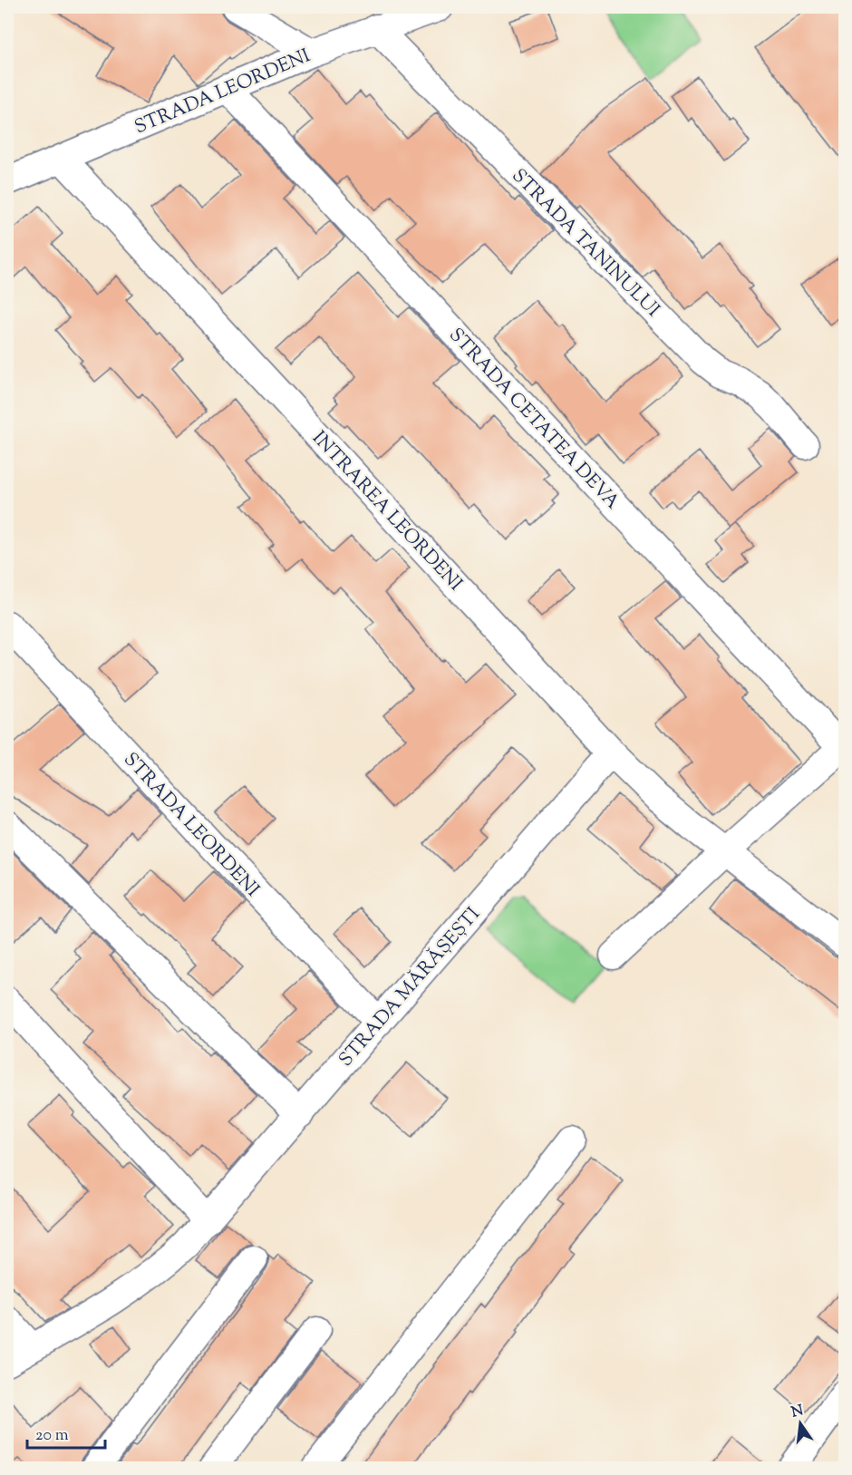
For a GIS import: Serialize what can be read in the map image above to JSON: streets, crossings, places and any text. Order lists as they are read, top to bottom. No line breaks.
{"streets":{"street":["STRADA LEORDENI","STRADA TANINULUI","STRADA CETATEA DEVA","INTRAREA LEORDENI","STRADA MĂRĂȘEȘTI"]},"crossings":[["STRADA LEORDENI","STRADA TANINULUI"],["STRADA LEORDENI","STRADA CETATEA DEVA"],["STRADA LEORDENI","INTRAREA LEORDENI"],["STRADA LEORDENI","STRADA MĂRĂȘEȘTI"],["INTRAREA LEORDENI","STRADA MĂRĂȘEȘTI"]],"scale_bar":"20 m","north":"top"}
